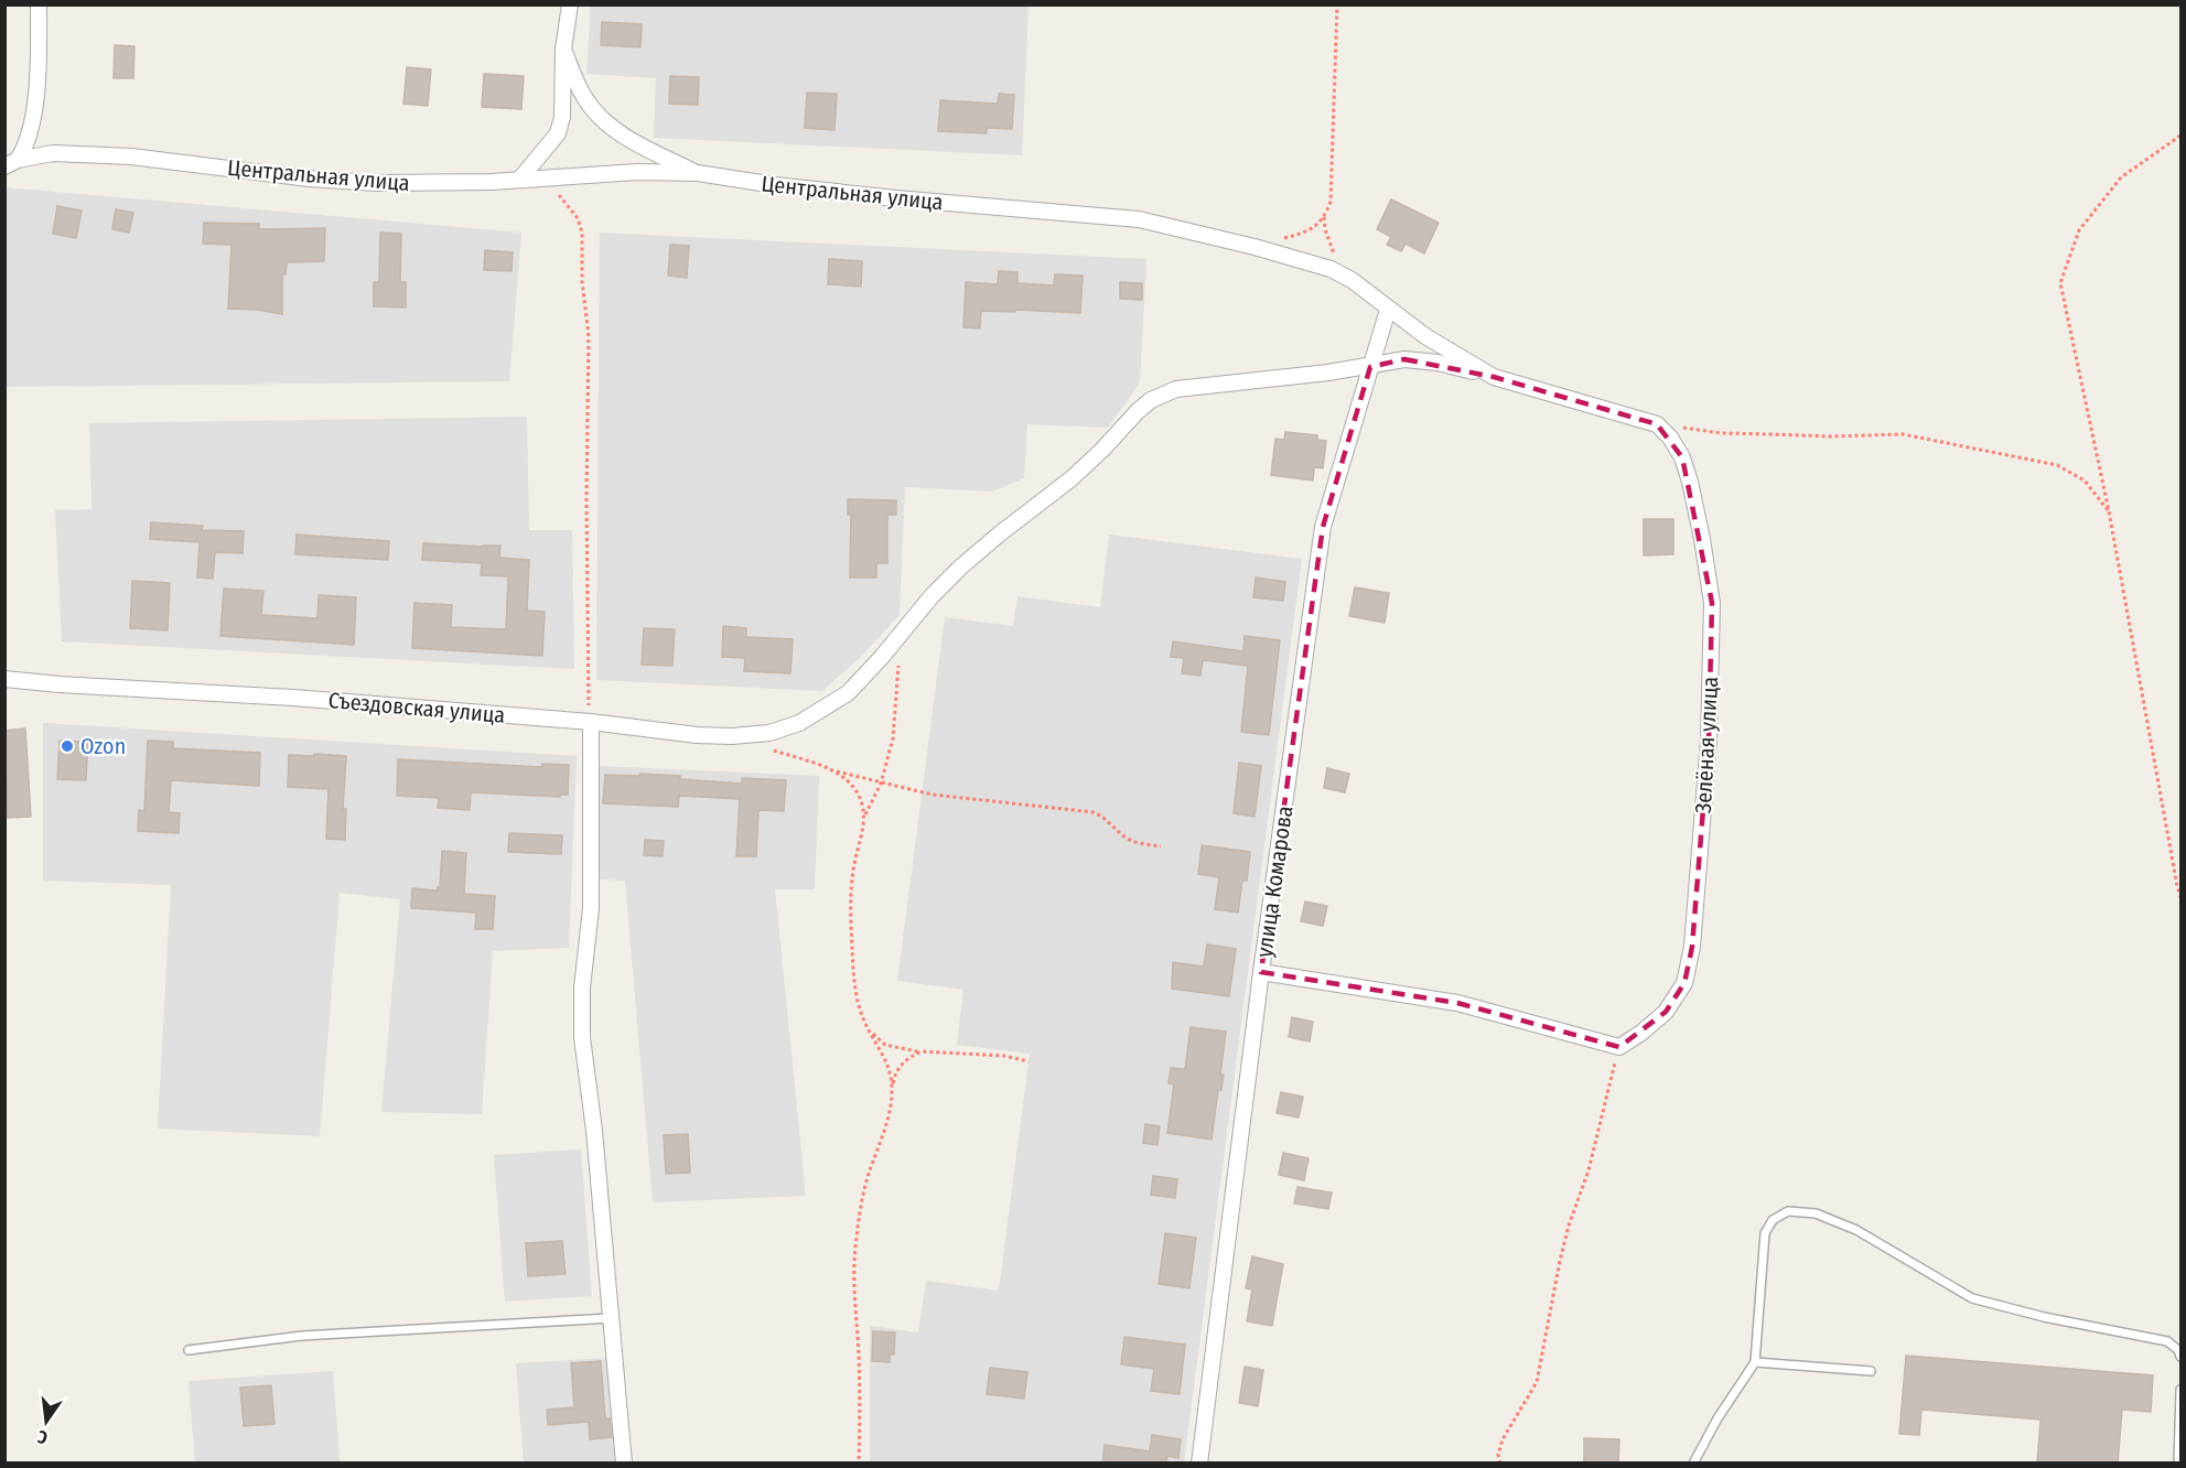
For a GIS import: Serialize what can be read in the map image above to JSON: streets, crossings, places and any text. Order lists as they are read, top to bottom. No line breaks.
{"streets":{"street":["Центральная улица","Съездовская улица","Зелёная улица","улица Комарова"]},"crossings":[["Центральная улица","Съездовская улица"],["Центральная улица","Зелёная улица"],["Центральная улица","улица Комарова"],["Съездовская улица","улица Комарова"]],"places":["Ozon"],"north":"bottom"}
